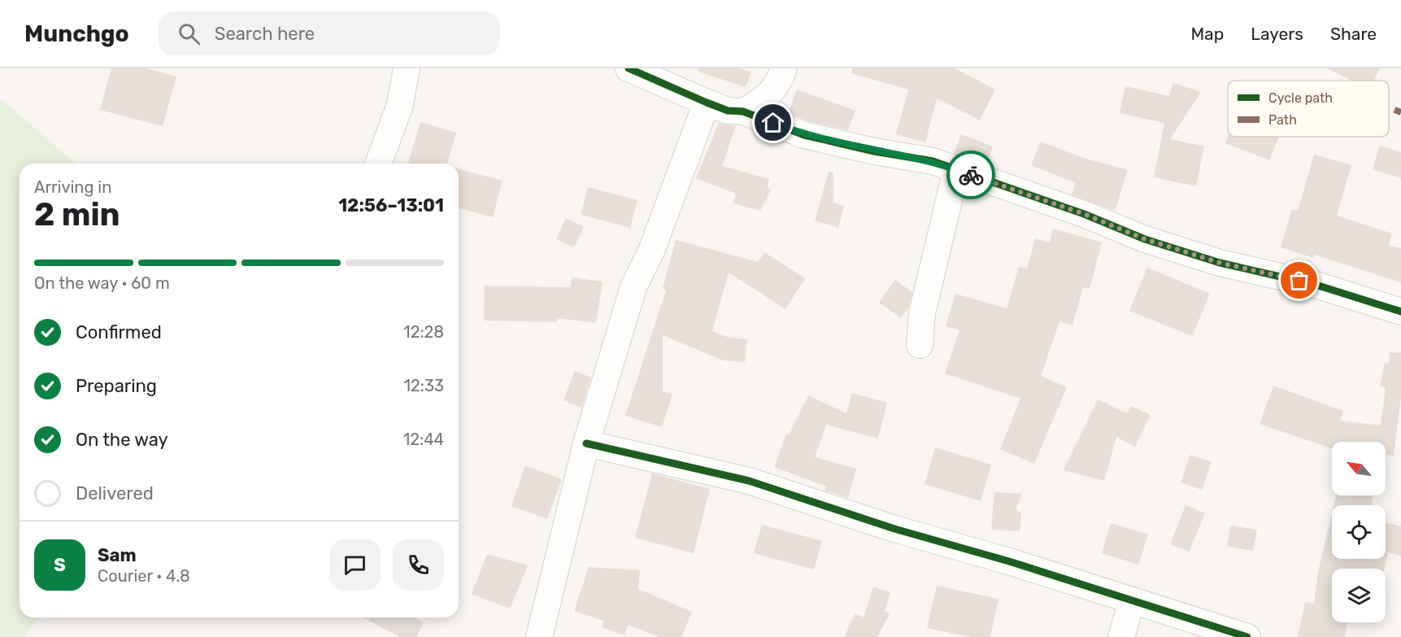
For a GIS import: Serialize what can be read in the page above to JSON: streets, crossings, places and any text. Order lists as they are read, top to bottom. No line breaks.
{"legend":["Cycle path","Path"],"north":"top left","page":{"header":"Munchgo","search":"Search here","nav":["Map","Layers","Share"],"heading":["2 min","Arriving in","12:56–13:01"],"panel":["Sam","Courier · 4.8"],"bar":"On the way · 60 m","list":[["Confirmed","12:28"],["Preparing","12:33"],["On the way","12:44"],"Delivered"],"round":"S"}}
